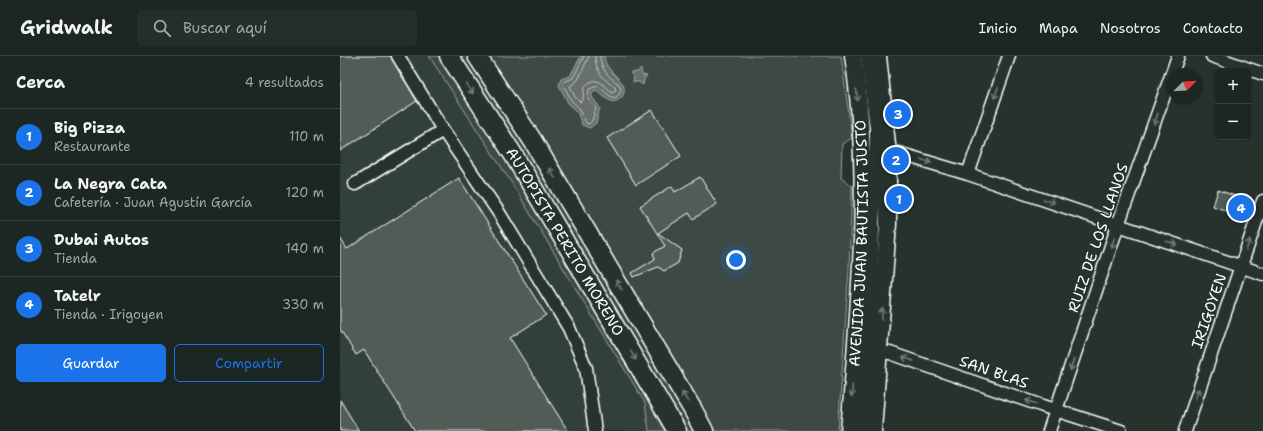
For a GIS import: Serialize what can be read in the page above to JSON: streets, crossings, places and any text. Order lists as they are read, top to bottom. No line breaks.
{"streets":{"highway":["AUTOPISTA PERITO MORENO"],"main road":["AVENIDA JUAN BAUTISTA JUSTO"],"street":["RUIZ DE LOS LLANOS","IRIGOYEN","SAN BLAS"]},"crossings":[["RUIZ DE LOS LLANOS","SAN BLAS"],["AVENIDA JUAN BAUTISTA JUSTO","SAN BLAS"]],"one_way":["RUIZ DE LOS LLANOS","IRIGOYEN","SAN BLAS"],"north":"top right","page":{"header":"Gridwalk","search":"Buscar aquí","nav":["Inicio","Mapa","Nosotros","Contacto"],"heading":["Cerca","4 resultados"],"map_buttons":["+","−"],"pins":["3","2","1","4"],"list":[{"mark":"1","name":"Big Pizza","note":"Restaurante","value":"110 m"},{"mark":"2","name":"La Negra Cata","note":"Cafetería · Juan Agustín García","value":"120 m"},{"mark":"3","name":"Dubai Autos","note":"Tienda","value":"140 m"},{"mark":"4","name":"Tatelr","note":"Tienda · Irigoyen","value":"330 m"}],"buttons":["Guardar","Compartir"]}}
